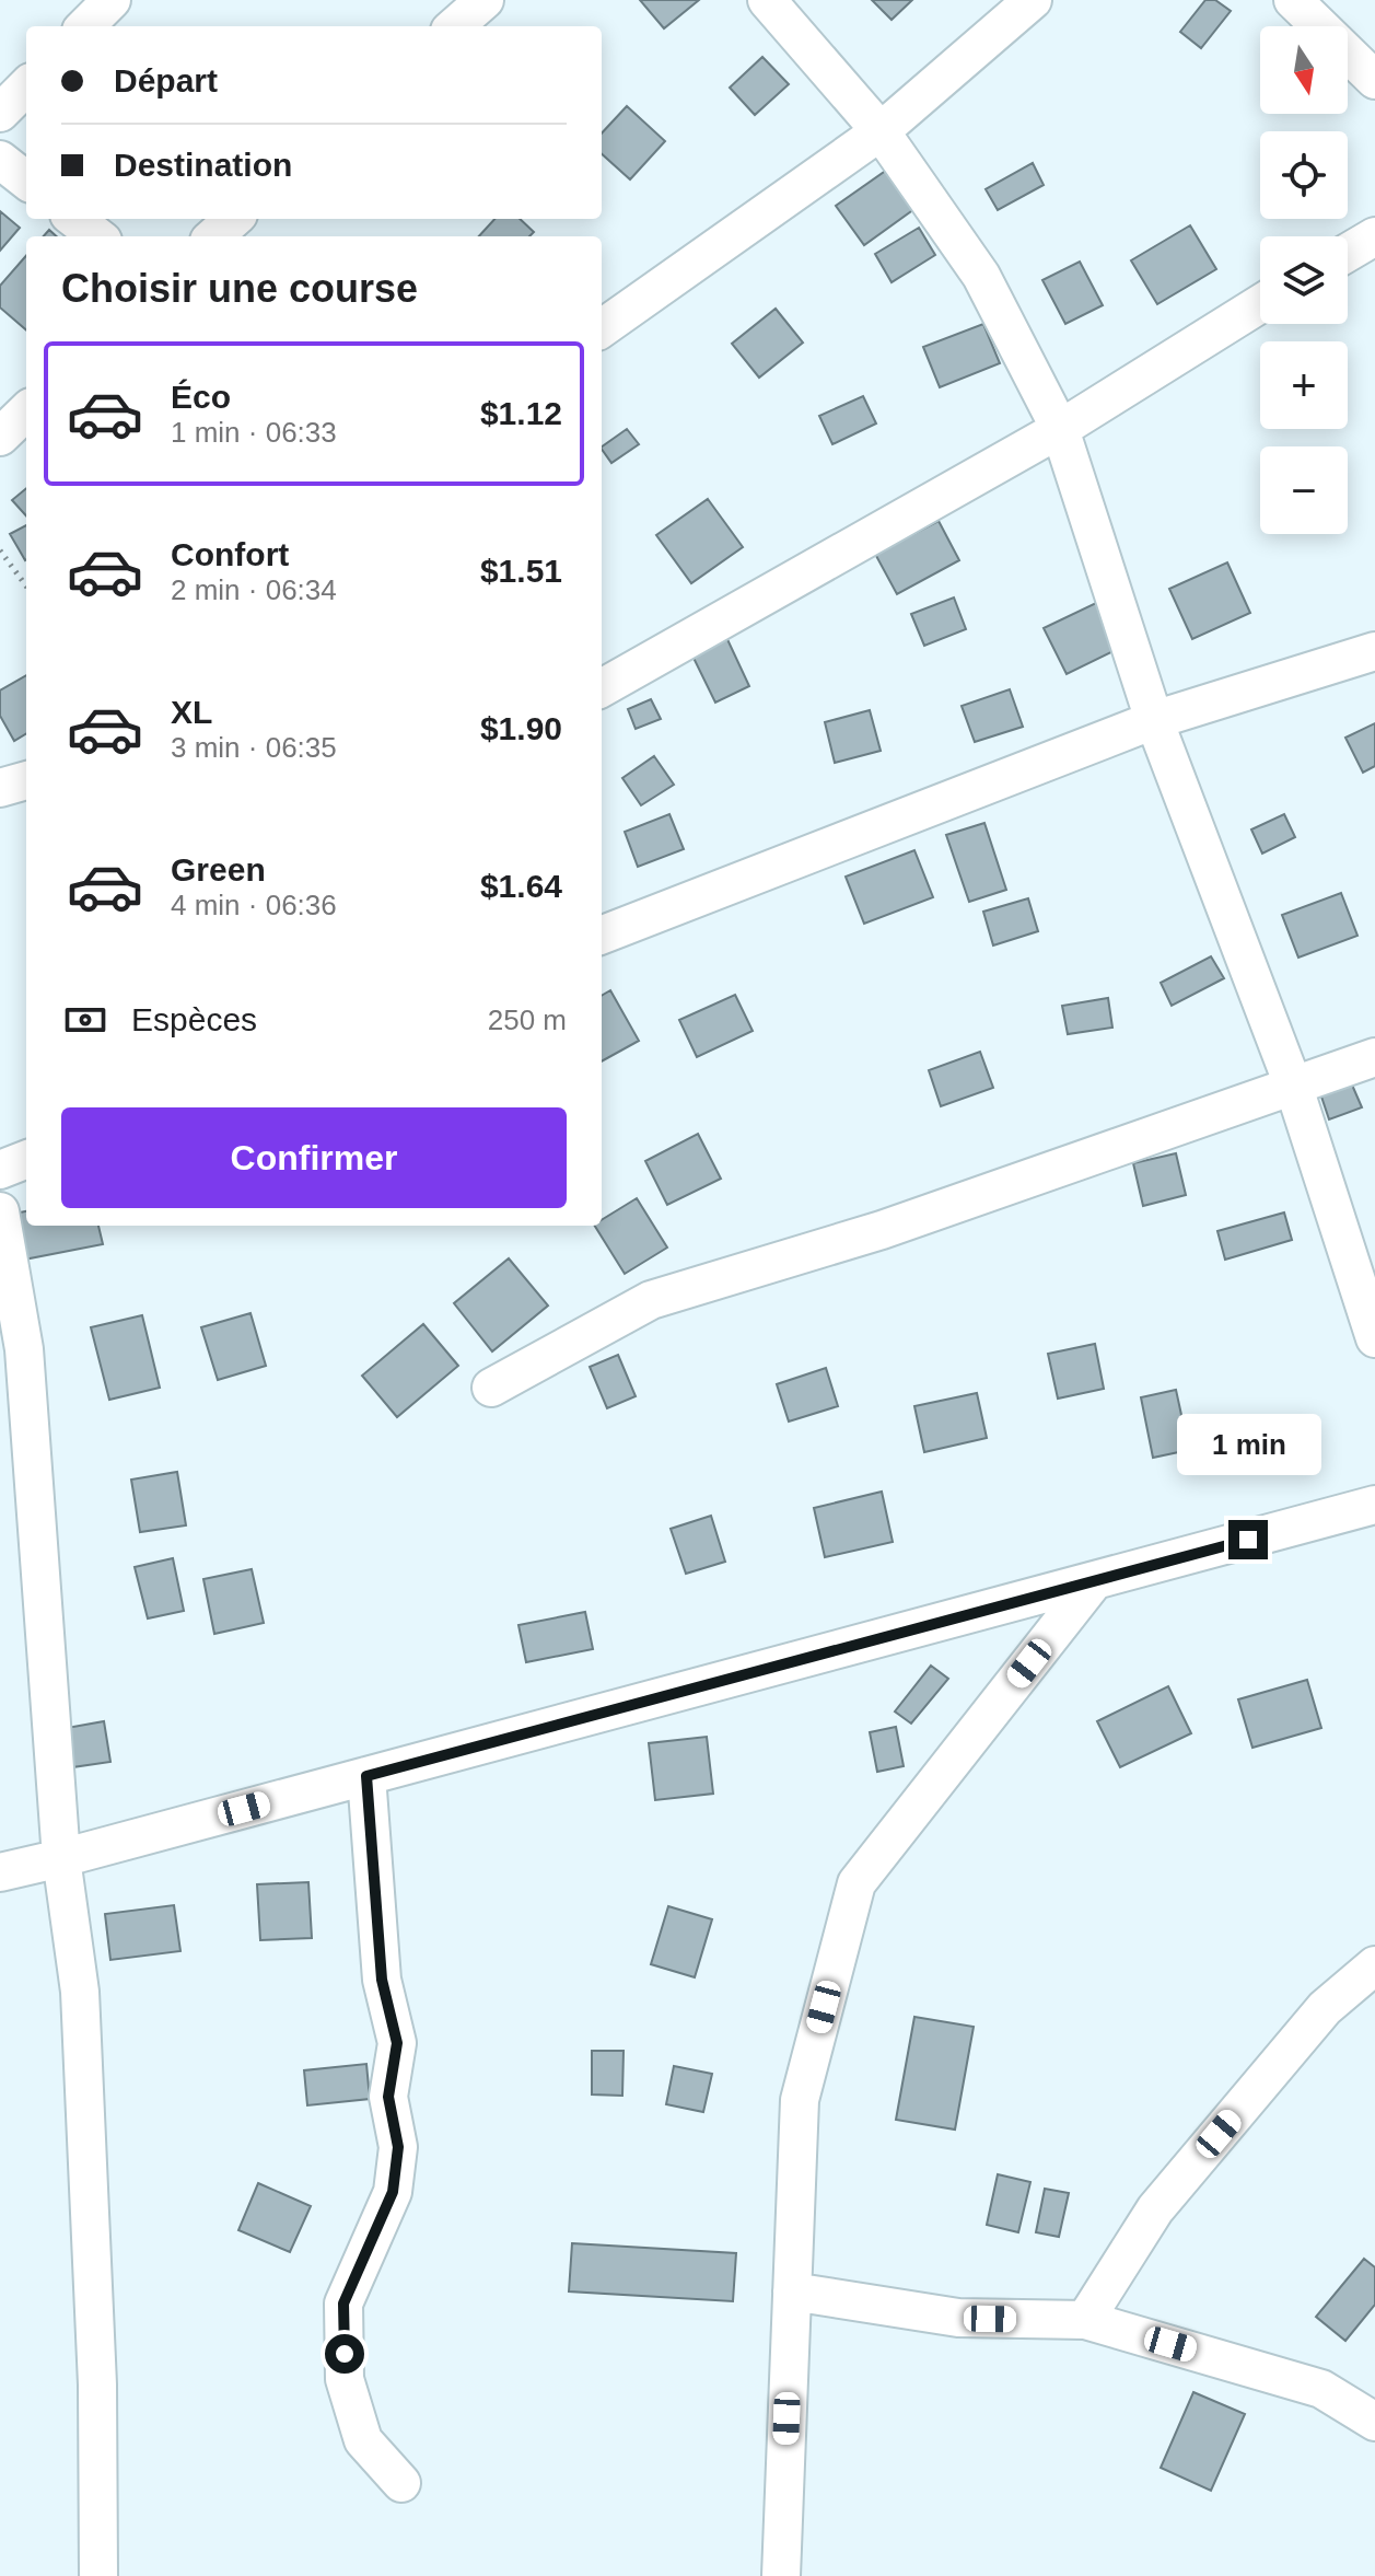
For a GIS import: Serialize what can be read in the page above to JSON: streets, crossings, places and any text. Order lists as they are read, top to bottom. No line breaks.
{"north":"bottom","page":{"map_buttons":["+","−"],"banner":["Départ","Destination"],"heading":"Choisir une course","list":[{"name":"Éco","note":"1 min · 06:33","value":"$1.12"},{"name":"Confort","note":"2 min · 06:34","value":"$1.51"},{"name":"XL","note":"3 min · 06:35","value":"$1.90"},{"name":"Green","note":"4 min · 06:36","value":"$1.64"}],"pay":["Espèces","250 m"],"buttons":"Confirmer","bubble":"1 min"}}
